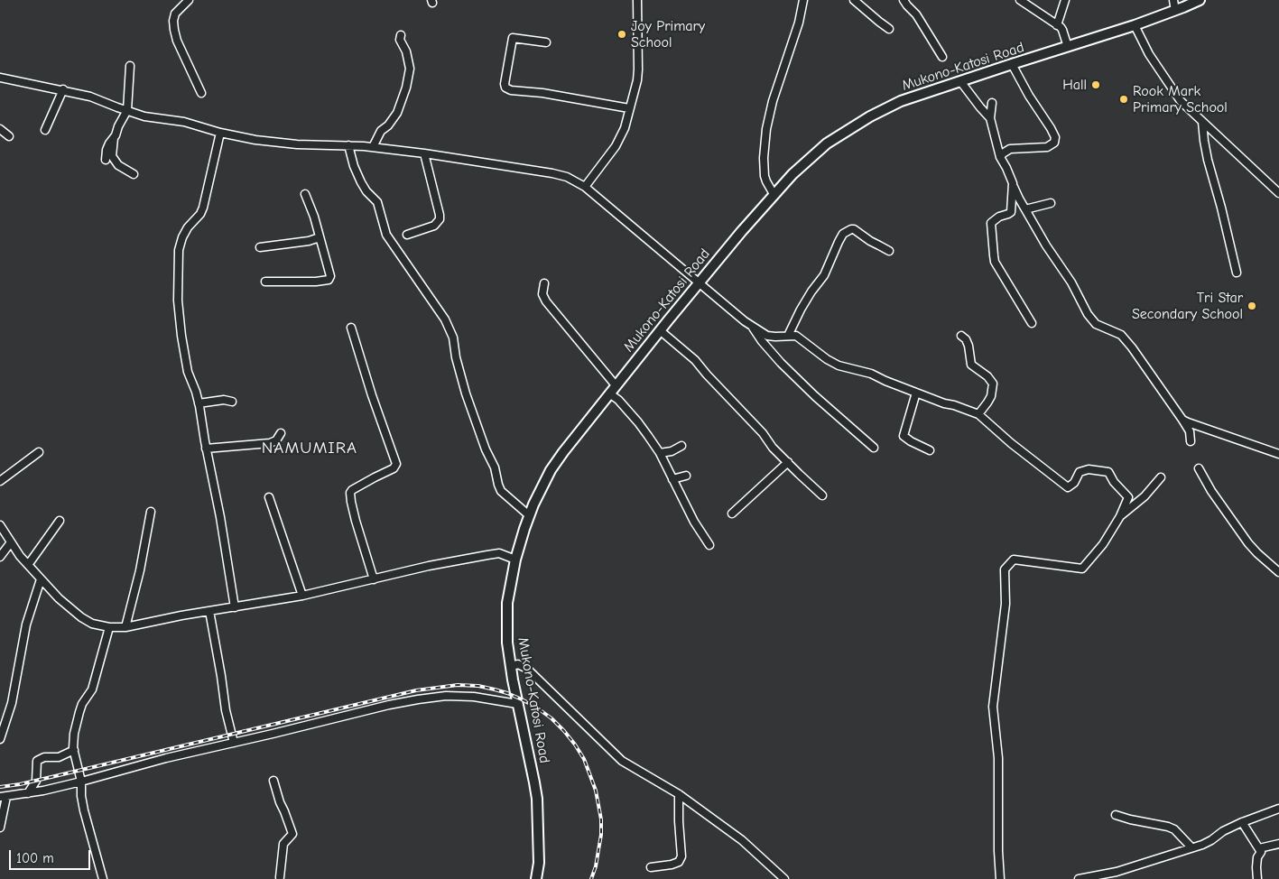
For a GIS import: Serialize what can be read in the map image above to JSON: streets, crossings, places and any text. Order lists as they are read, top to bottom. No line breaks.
{"streets":{"main road":["Mukono-Katosi Road"]},"districts":["NAMUMIRA"],"places":["Joy Primary School","Hall","Rook Mark Primary School","Tri Star Secondary School"],"scale_bar":"100 m"}
